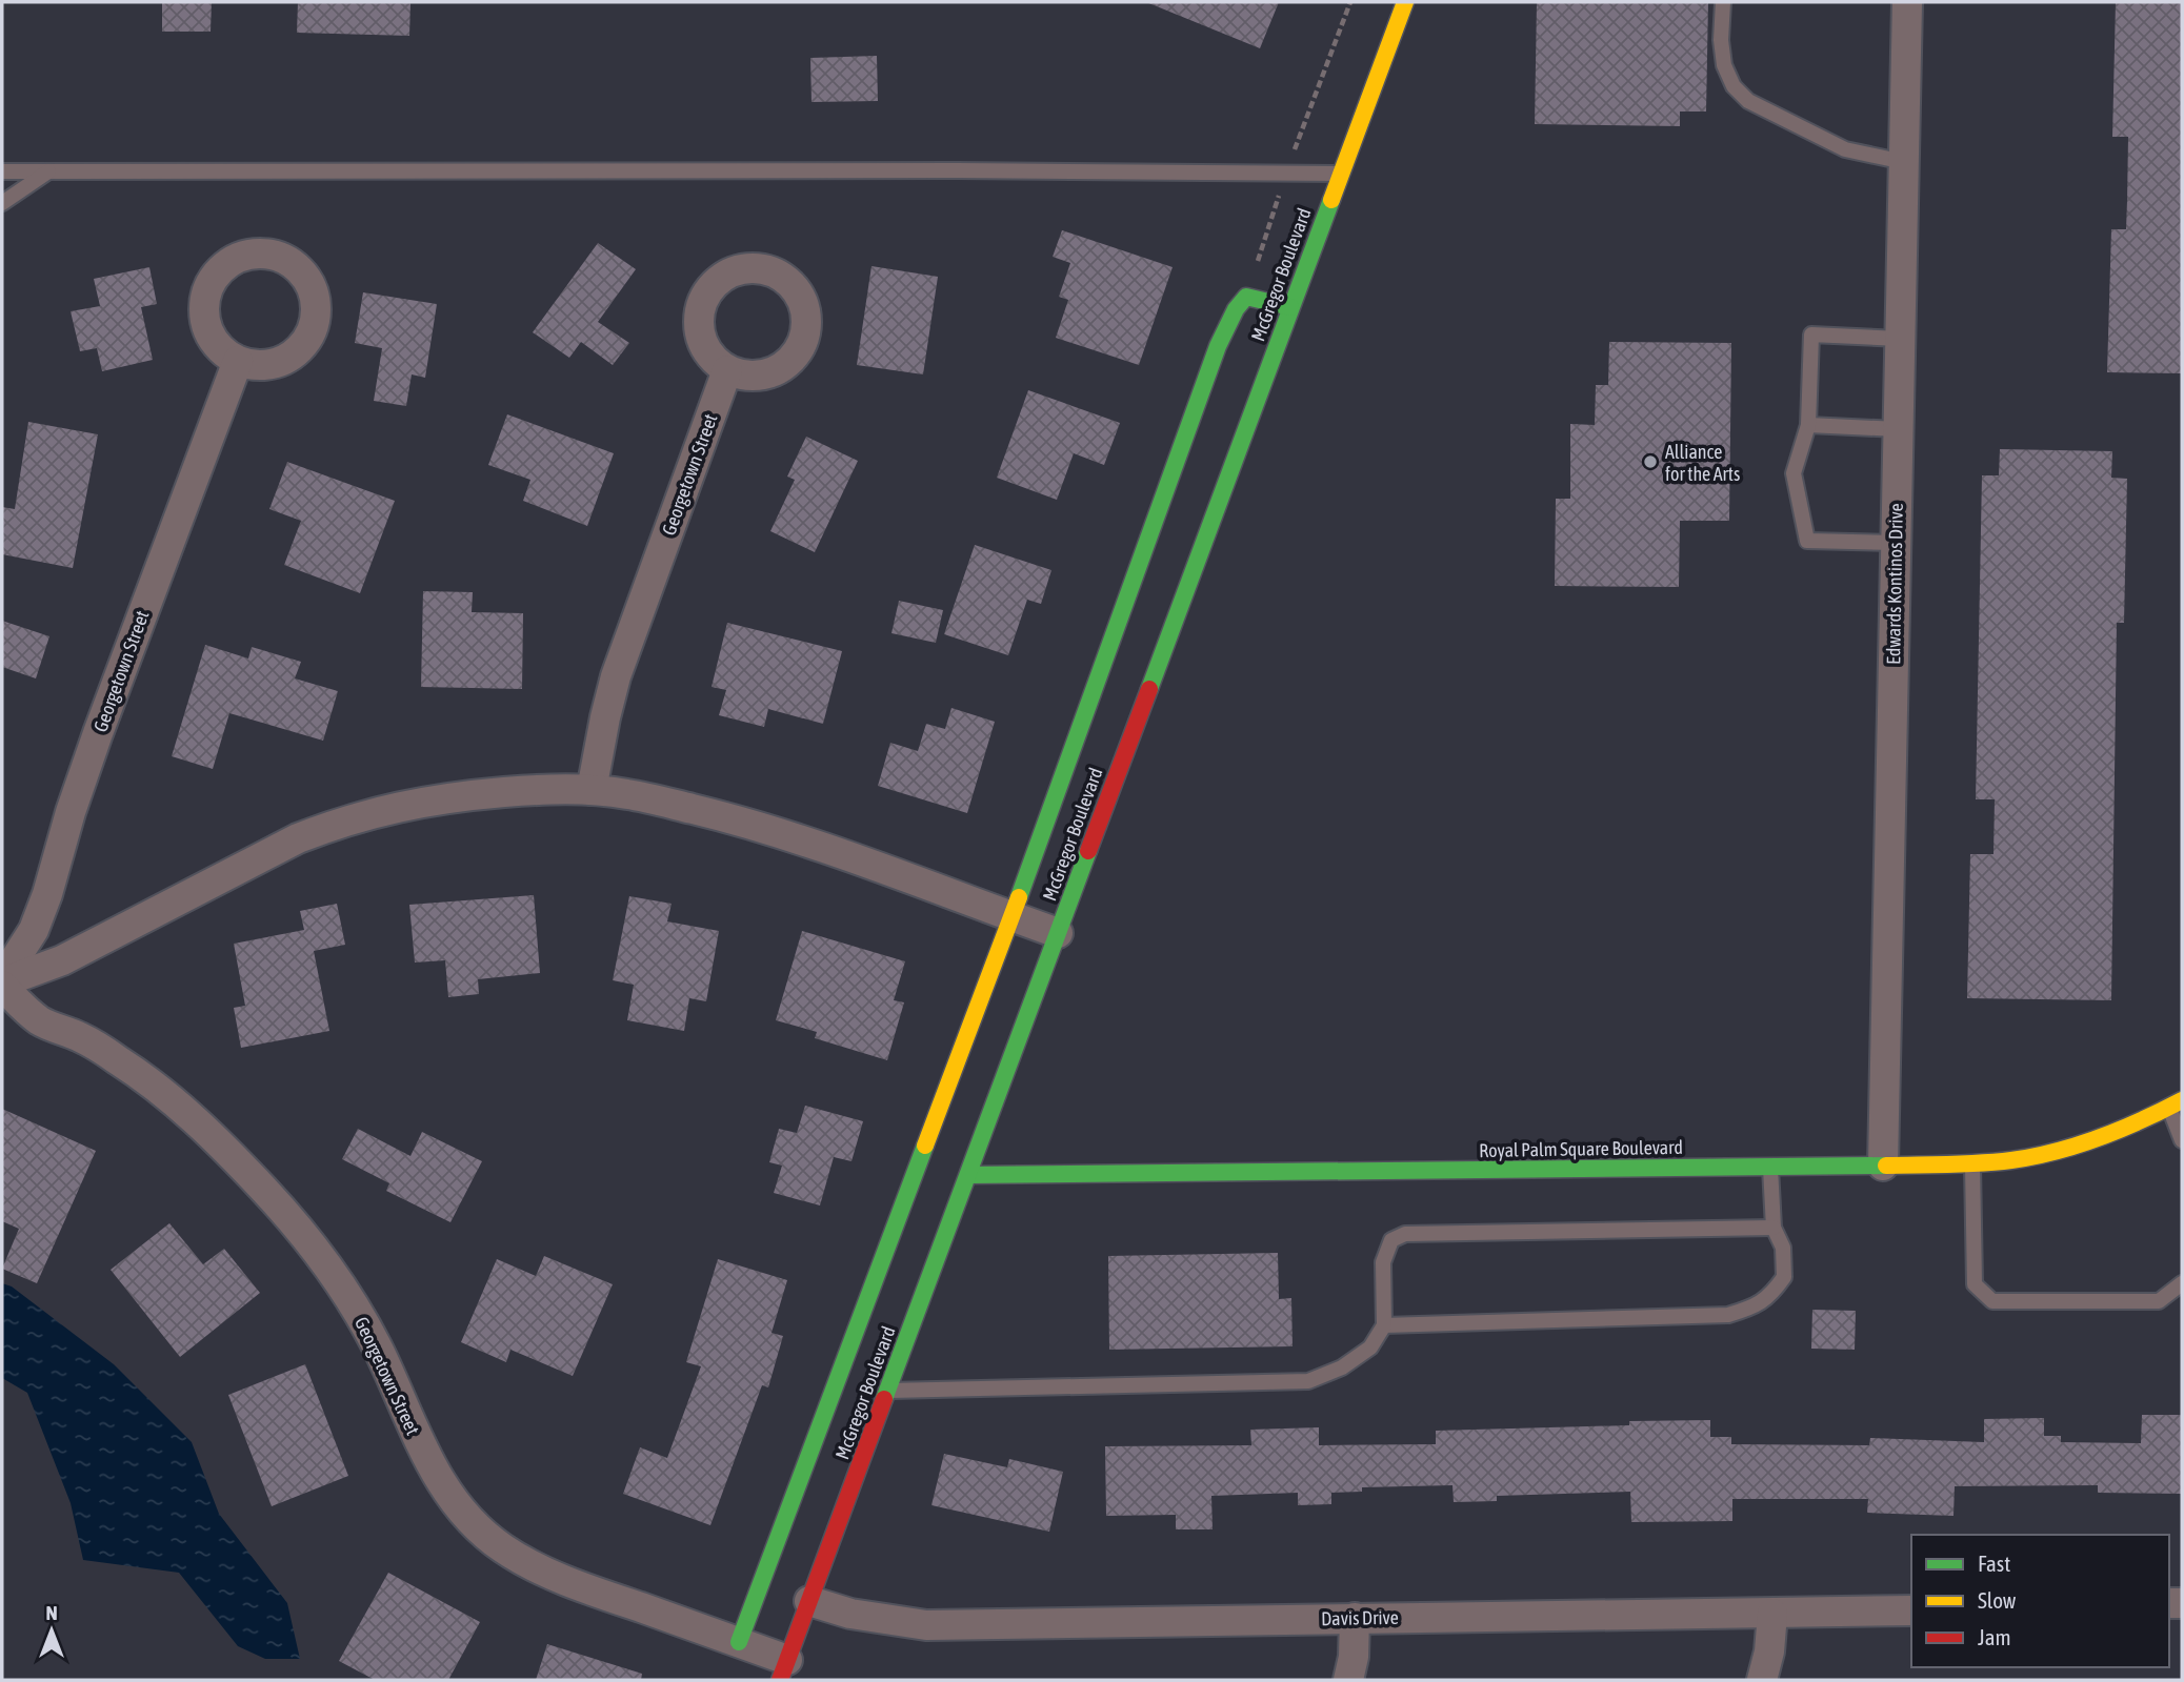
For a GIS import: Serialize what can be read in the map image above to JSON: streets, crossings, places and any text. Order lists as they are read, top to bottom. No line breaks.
{"streets":{"street":["McGregor Boulevard","Georgetown Street","Edwards Kontinos Drive","Royal Palm Square Boulevard","Davis Drive"]},"crossings":[["McGregor Boulevard","Georgetown Street"],["McGregor Boulevard","Royal Palm Square Boulevard"],["McGregor Boulevard","Davis Drive"],["Edwards Kontinos Drive","Royal Palm Square Boulevard"]],"places":["Alliance for the Arts"],"legend":["Fast","Slow","Jam"],"north":"top"}
